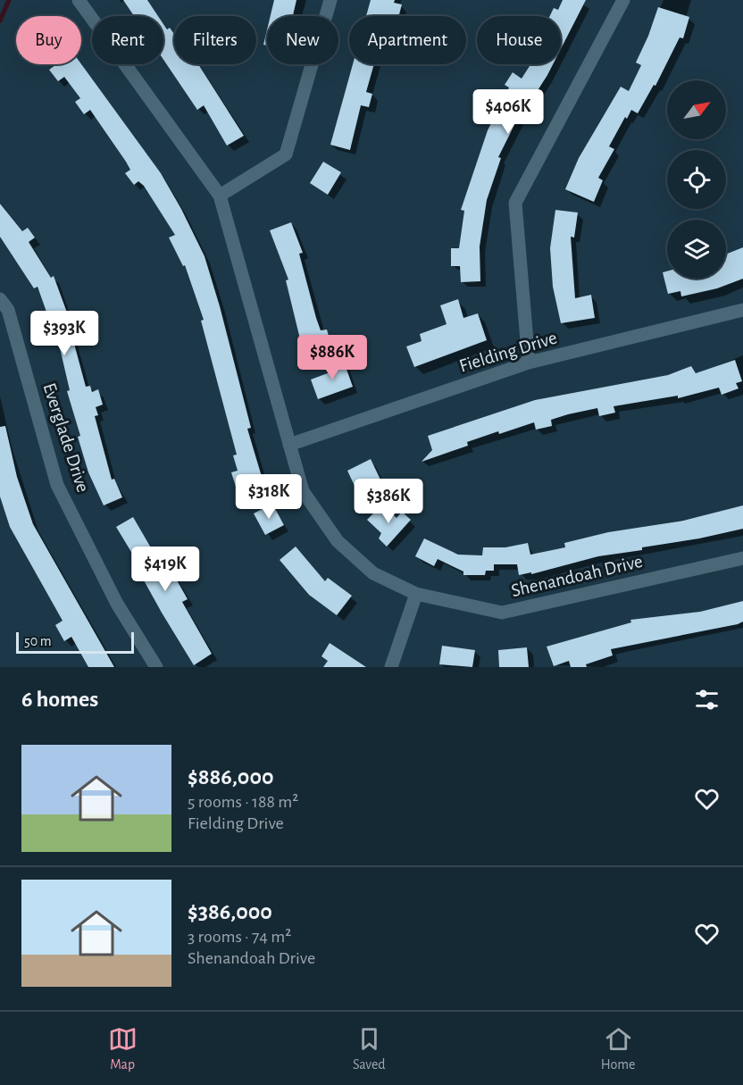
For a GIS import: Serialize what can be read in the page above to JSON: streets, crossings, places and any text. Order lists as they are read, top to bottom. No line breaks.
{"streets":{"street":["Fielding Drive","Everglade Drive","Shenandoah Drive"]},"crossings":[["Fielding Drive","Shenandoah Drive"]],"scale_bar":"50 m","north":"top right","page":{"chip":["Buy","Rent","Filters","New","Apartment","House"],"price":["$406K","$393K","$886K","$318K","$386K","$419K"],"scale":"50 m","heading":"6 homes","list":[{"name":"$886,000","note":"5 rooms · 188 m² · Fielding Drive"},{"name":"$386,000","note":"3 rooms · 74 m² · Shenandoah Drive"}],"tabs":["Map","Saved","Home"]}}
